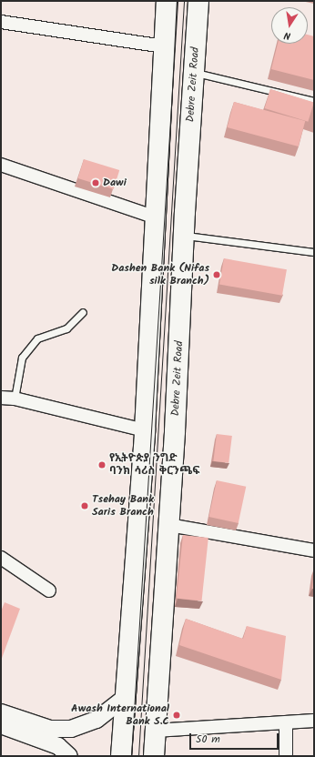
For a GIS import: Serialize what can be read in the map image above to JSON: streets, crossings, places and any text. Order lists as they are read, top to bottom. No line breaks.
{"streets":{"main road":["Debre Zeit Road"]},"places":["Dawi","Dashen Bank (Nifas silk Branch)","የኢትዮጵያ ንግድ ባንክ ሳሪስ ቅርንጫፍ","Tsehay Bank Saris Branch","Awash International Bank S.C"],"scale_bar":"50 m","north":"bottom"}
